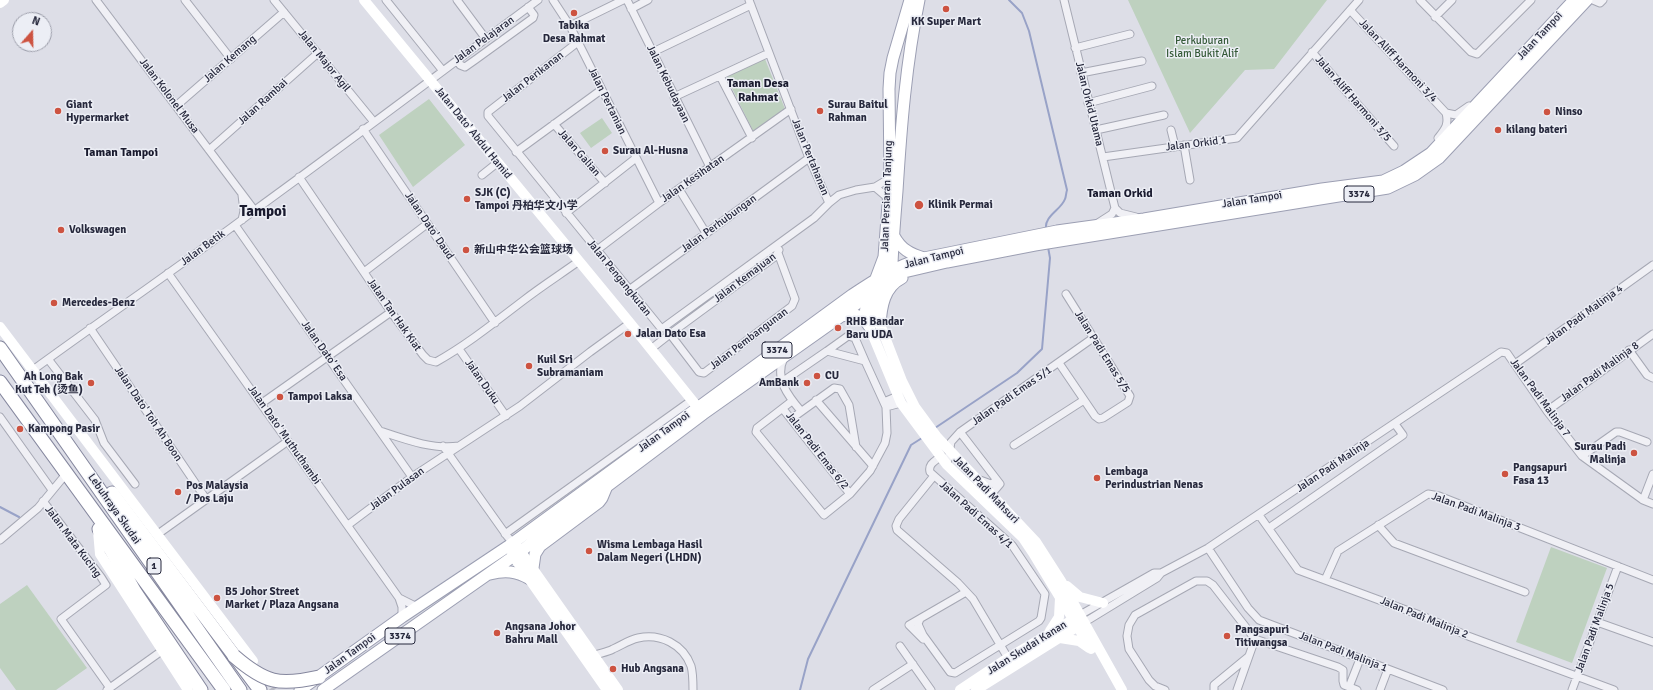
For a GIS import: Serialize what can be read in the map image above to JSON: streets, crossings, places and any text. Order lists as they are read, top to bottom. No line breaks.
{"streets":{"highway":["Lebuhraya Skudai","1"],"main road":["Jalan Tampoi","3374","Jalan Persiaran Tanjung"],"street":["Jalan Pelajaran","Jalan Kemang","Jalan Major Agil","Jalan Aliff Harmoni 3/4","Jalan Perikanan","Jalan Kebudayaan","Jalan Kolonel Musa","Jalan Aliff Harmoni 3/5","Jalan Pertanian","Jalan Rambai","Jalan Orkid Utama","Jalan Dato' Abdul Hamid","Jalan Orkid 1","Jalan Galian","Jalan Pertahanan","Jalan Kesihatan","Jalan Perhubungan","Jalan Dato' Daud","Jalan Betik","Jalan Pengangkutan","Jalan Kemajuan","Jalan Tan Hak Kiat","Jalan Padi Malinja 4","Jalan Pembangunan","Jalan Dato' Esa","Jalan Padi Emas 5/5","Jalan Padi Malinja 8","Jalan Duku","Jalan Padi Emas 5/1","Jalan Padi Malinja 7","Jalan Dato' Toh Ah Boon","Jalan Dato' Muthuthambi","Jalan Padi Emas 6/2","Jalan Padi Malinja","Jalan Pulasan","Jalan Padi Mahsuri","Jalan Padi Malinja 3","Jalan Padi Emas 4/1","Jalan Mata Kucing","Jalan Padi Malinja 2","Jalan Padi Malinja 5","Jalan Skudai Kanan","Jalan Padi Malinja 1"]},"crossings":[["Jalan Tampoi","Jalan Aliff Harmoni 3/4"],["Jalan Tampoi","Jalan Dato' Abdul Hamid"],["Jalan Tampoi","Jalan Persiaran Tanjung"],["Jalan Tampoi","Jalan Dato' Muthuthambi"],["Jalan Tampoi","Jalan Padi Mahsuri"],["Jalan Pelajaran","Jalan Dato' Abdul Hamid"],["Jalan Pelajaran","Jalan Betik"],["Jalan Kemang","Jalan Major Agil"],["Jalan Kemang","Jalan Kolonel Musa"],["Jalan Major Agil","Jalan Rambai"],["Jalan Major Agil","Jalan Betik"],["Jalan Aliff Harmoni 3/4","Jalan Orkid 1"],["Jalan Perikanan","Jalan Pertanian"],["Jalan Perikanan","Jalan Pengangkutan"],["Jalan Kebudayaan","Jalan Kesihatan"],["Jalan Kolonel Musa","Jalan Rambai"],["Jalan Kolonel Musa","Jalan Betik"],["Jalan Aliff Harmoni 3/5","Jalan Orkid 1"],["Jalan Pertanian","Jalan Kesihatan"],["Jalan Orkid Utama","Jalan Orkid 1"],["Jalan Dato' Abdul Hamid","Jalan Betik"],["Jalan Dato' Abdul Hamid","Jalan Kemajuan"],["Jalan Dato' Abdul Hamid","Jalan Tan Hak Kiat"],["Jalan Pertahanan","Jalan Kesihatan"],["Jalan Pertahanan","Jalan Perhubungan"],["Jalan Pertahanan","Jalan Kemajuan"],["Jalan Kesihatan","Jalan Pengangkutan"],["Jalan Persiaran Tanjung","Jalan Kemajuan"],["Jalan Persiaran Tanjung","Jalan Padi Mahsuri"],["Jalan Perhubungan","Jalan Pengangkutan"],["Jalan Dato' Daud","Jalan Betik"],["Jalan Dato' Daud","Jalan Tan Hak Kiat"],["Jalan Betik","Jalan Tan Hak Kiat"],["Jalan Betik","Jalan Dato' Esa"],["Jalan Betik","Jalan Dato' Toh Ah Boon"],["Jalan Betik","Jalan Dato' Muthuthambi"],["Jalan Pengangkutan","Jalan Kemajuan"],["Jalan Kemajuan","Jalan Pembangunan"],["Jalan Tan Hak Kiat","Jalan Duku"],["Jalan Padi Malinja 4","Jalan Padi Malinja 7"],["Jalan Dato' Esa","Jalan Pulasan"],["Jalan Padi Emas 5/5","Jalan Padi Emas 5/1"],["Jalan Padi Malinja 8","Jalan Padi Malinja 7"],["Jalan Padi Emas 5/1","Jalan Padi Mahsuri"],["Jalan Padi Malinja 7","Jalan Padi Malinja"],["Jalan Dato' Muthuthambi","Jalan Pulasan"],["Jalan Padi Malinja","Jalan Padi Mahsuri"],["Jalan Padi Malinja","Jalan Padi Malinja 2"],["Jalan Padi Malinja","Jalan Skudai Kanan"],["Jalan Padi Malinja","Jalan Padi Malinja 1"],["Jalan Padi Mahsuri","Jalan Padi Emas 4/1"],["Jalan Padi Mahsuri","Jalan Skudai Kanan"],["Jalan Padi Malinja 3","Jalan Padi Malinja 2"],["Jalan Padi Malinja 3","Jalan Padi Malinja 5"],["Jalan Padi Malinja 2","Jalan Padi Malinja 5"]],"districts":["Taman Desa Rahmat","Taman Tampoi","Taman Orkid","Tampoi"],"parks":["Perkuburan Islam Bukit Alif"],"places":["KK Super Mart","Tabika Desa Rahmat","Giant Hypermarket","Surau Baitul Rahman","Ninso","kilang bateri","Surau Al-Husna","SJK (C) Tampoi 丹柏华文小学","Klinik Permai","Volkswagen","新山中华公会篮球场","Mercedes-Benz","RHB Bandar Baru UDA","Jalan Dato Esa","Kuil Sri Subramaniam","CU","Ah Long Bak Kut Teh (烫鱼)","AmBank","Tampoi Laksa","Kampong Pasir","Surau Padi Malinja","Pangsapuri Fasa 13","Lembaga Perindustrian Nenas","Pos Malaysia / Pos Laju","Wisma Lembaga Hasil Dalam Negeri (LHDN)","B5 Johor Street Market / Plaza Angsana","Angsana Johor Bahru Mall","Pangsapuri Titiwangsa","Hub Angsana"],"north":"top"}
